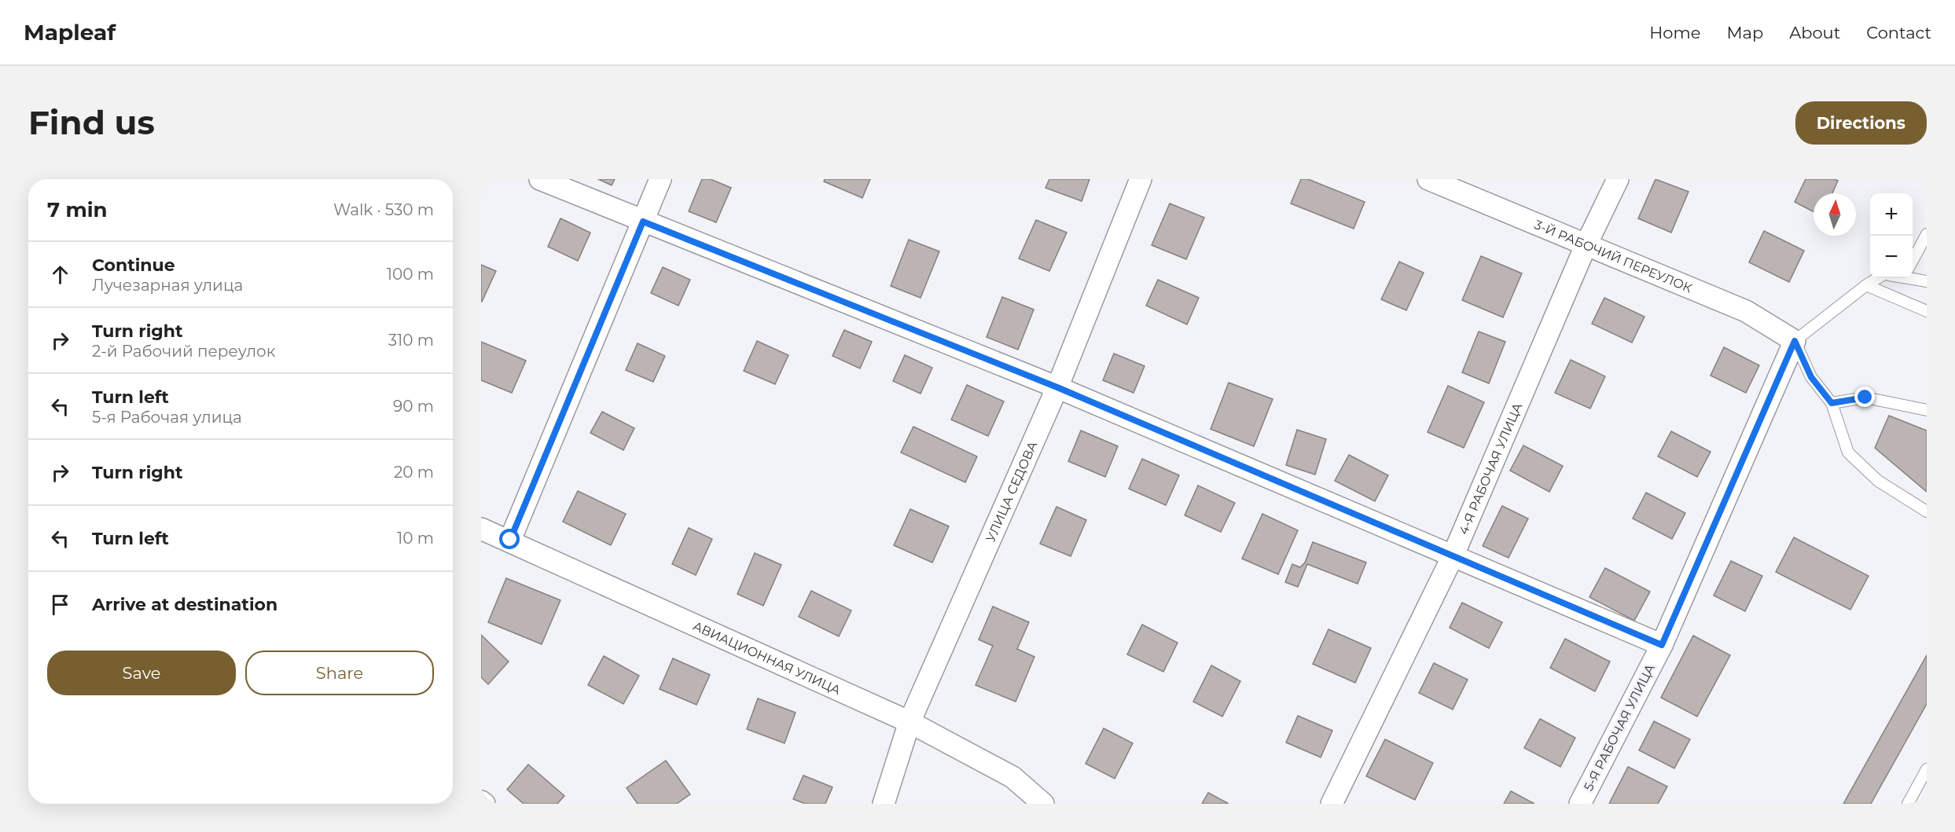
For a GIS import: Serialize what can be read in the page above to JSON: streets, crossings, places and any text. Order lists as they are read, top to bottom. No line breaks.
{"streets":{"street":["3-Й РАБОЧИЙ ПЕРЕУЛОК","4-Я РАБОЧАЯ УЛИЦА","УЛИЦА СЕДОВА","АВИАЦИОННАЯ УЛИЦА","5-Я РАБОЧАЯ УЛИЦА"]},"crossings":[["3-Й РАБОЧИЙ ПЕРЕУЛОК","4-Я РАБОЧАЯ УЛИЦА"],["3-Й РАБОЧИЙ ПЕРЕУЛОК","5-Я РАБОЧАЯ УЛИЦА"],["УЛИЦА СЕДОВА","АВИАЦИОННАЯ УЛИЦА"]],"north":"top","page":{"header":"Mapleaf","nav":["Home","Map","About","Contact"],"buttons":["Directions",["Save","Share"]],"title":"Find us","heading":["7 min","Walk · 530 m"],"map_buttons":["+","−"],"list":[["Continue","Лучезарная улица","100 m"],["Turn right","2-й Рабочий переулок","310 m"],["Turn left","5-я Рабочая улица","90 m"],["Turn right","20 m"],["Turn left","10 m"],"Arrive at destination"]}}
